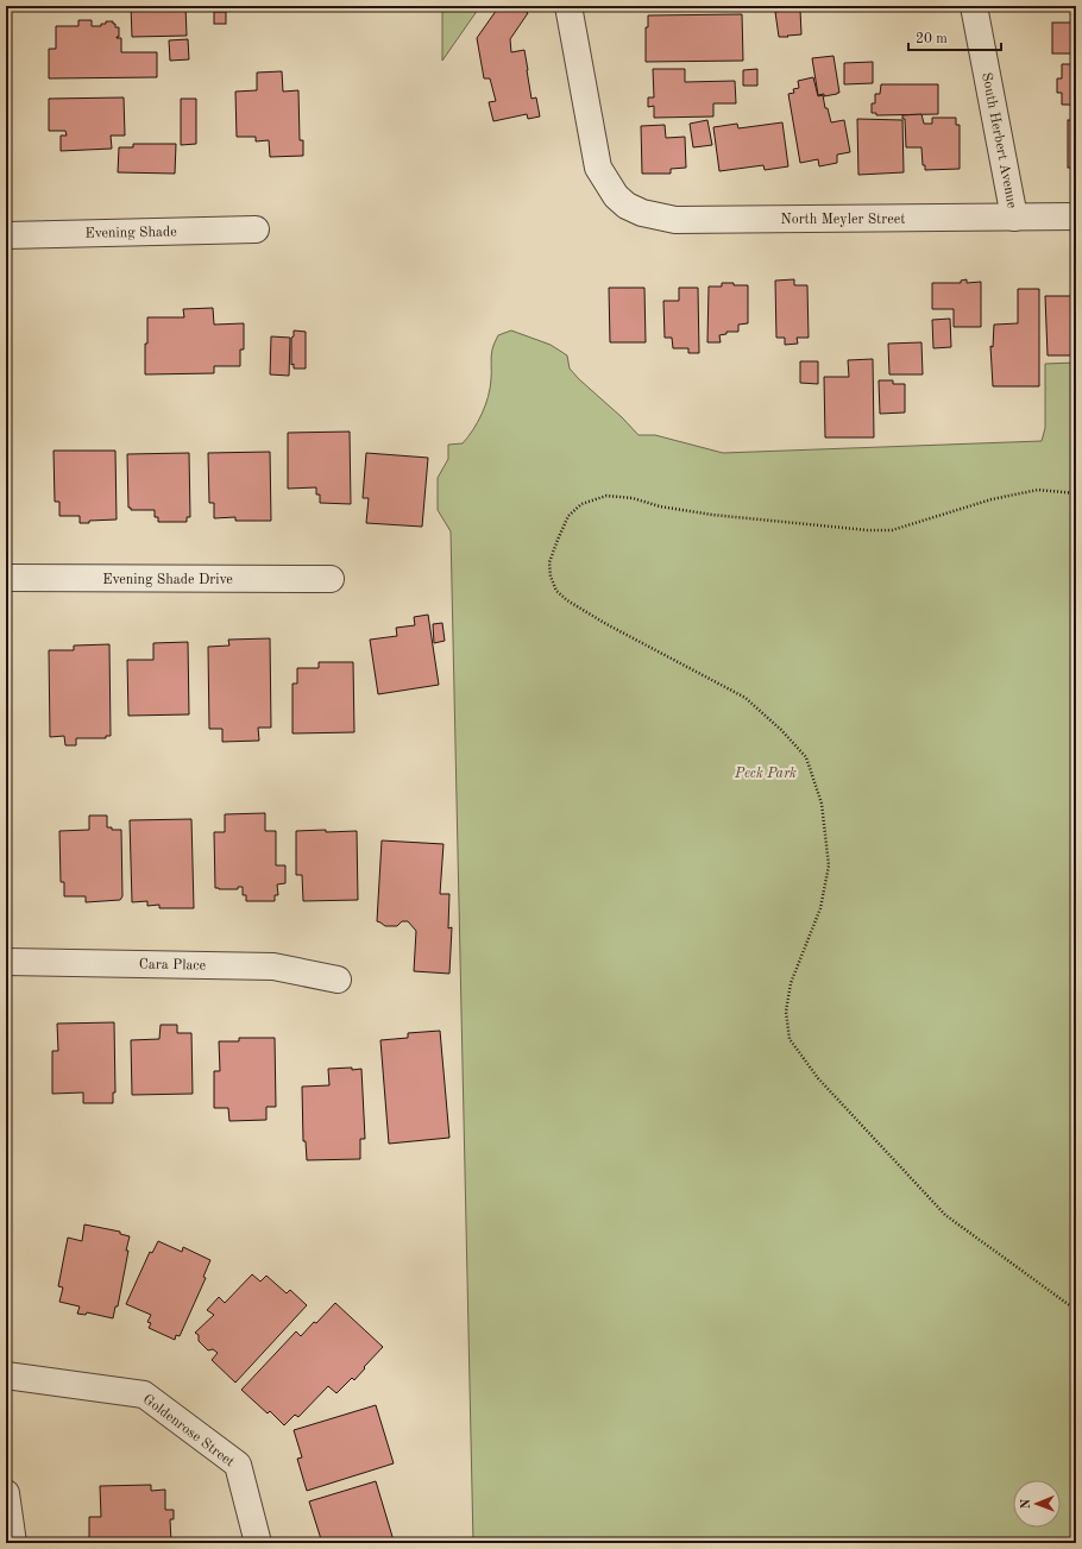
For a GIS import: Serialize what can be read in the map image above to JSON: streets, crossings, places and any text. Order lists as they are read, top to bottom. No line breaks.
{"streets":{"street":["South Herbert Avenue","North Meyler Street","Evening Shade","Evening Shade Drive","Cara Place","Goldenrose Street"]},"crossings":[["South Herbert Avenue","North Meyler Street"]],"parks":["Peck Park"],"scale_bar":"20 m","north":"left"}
